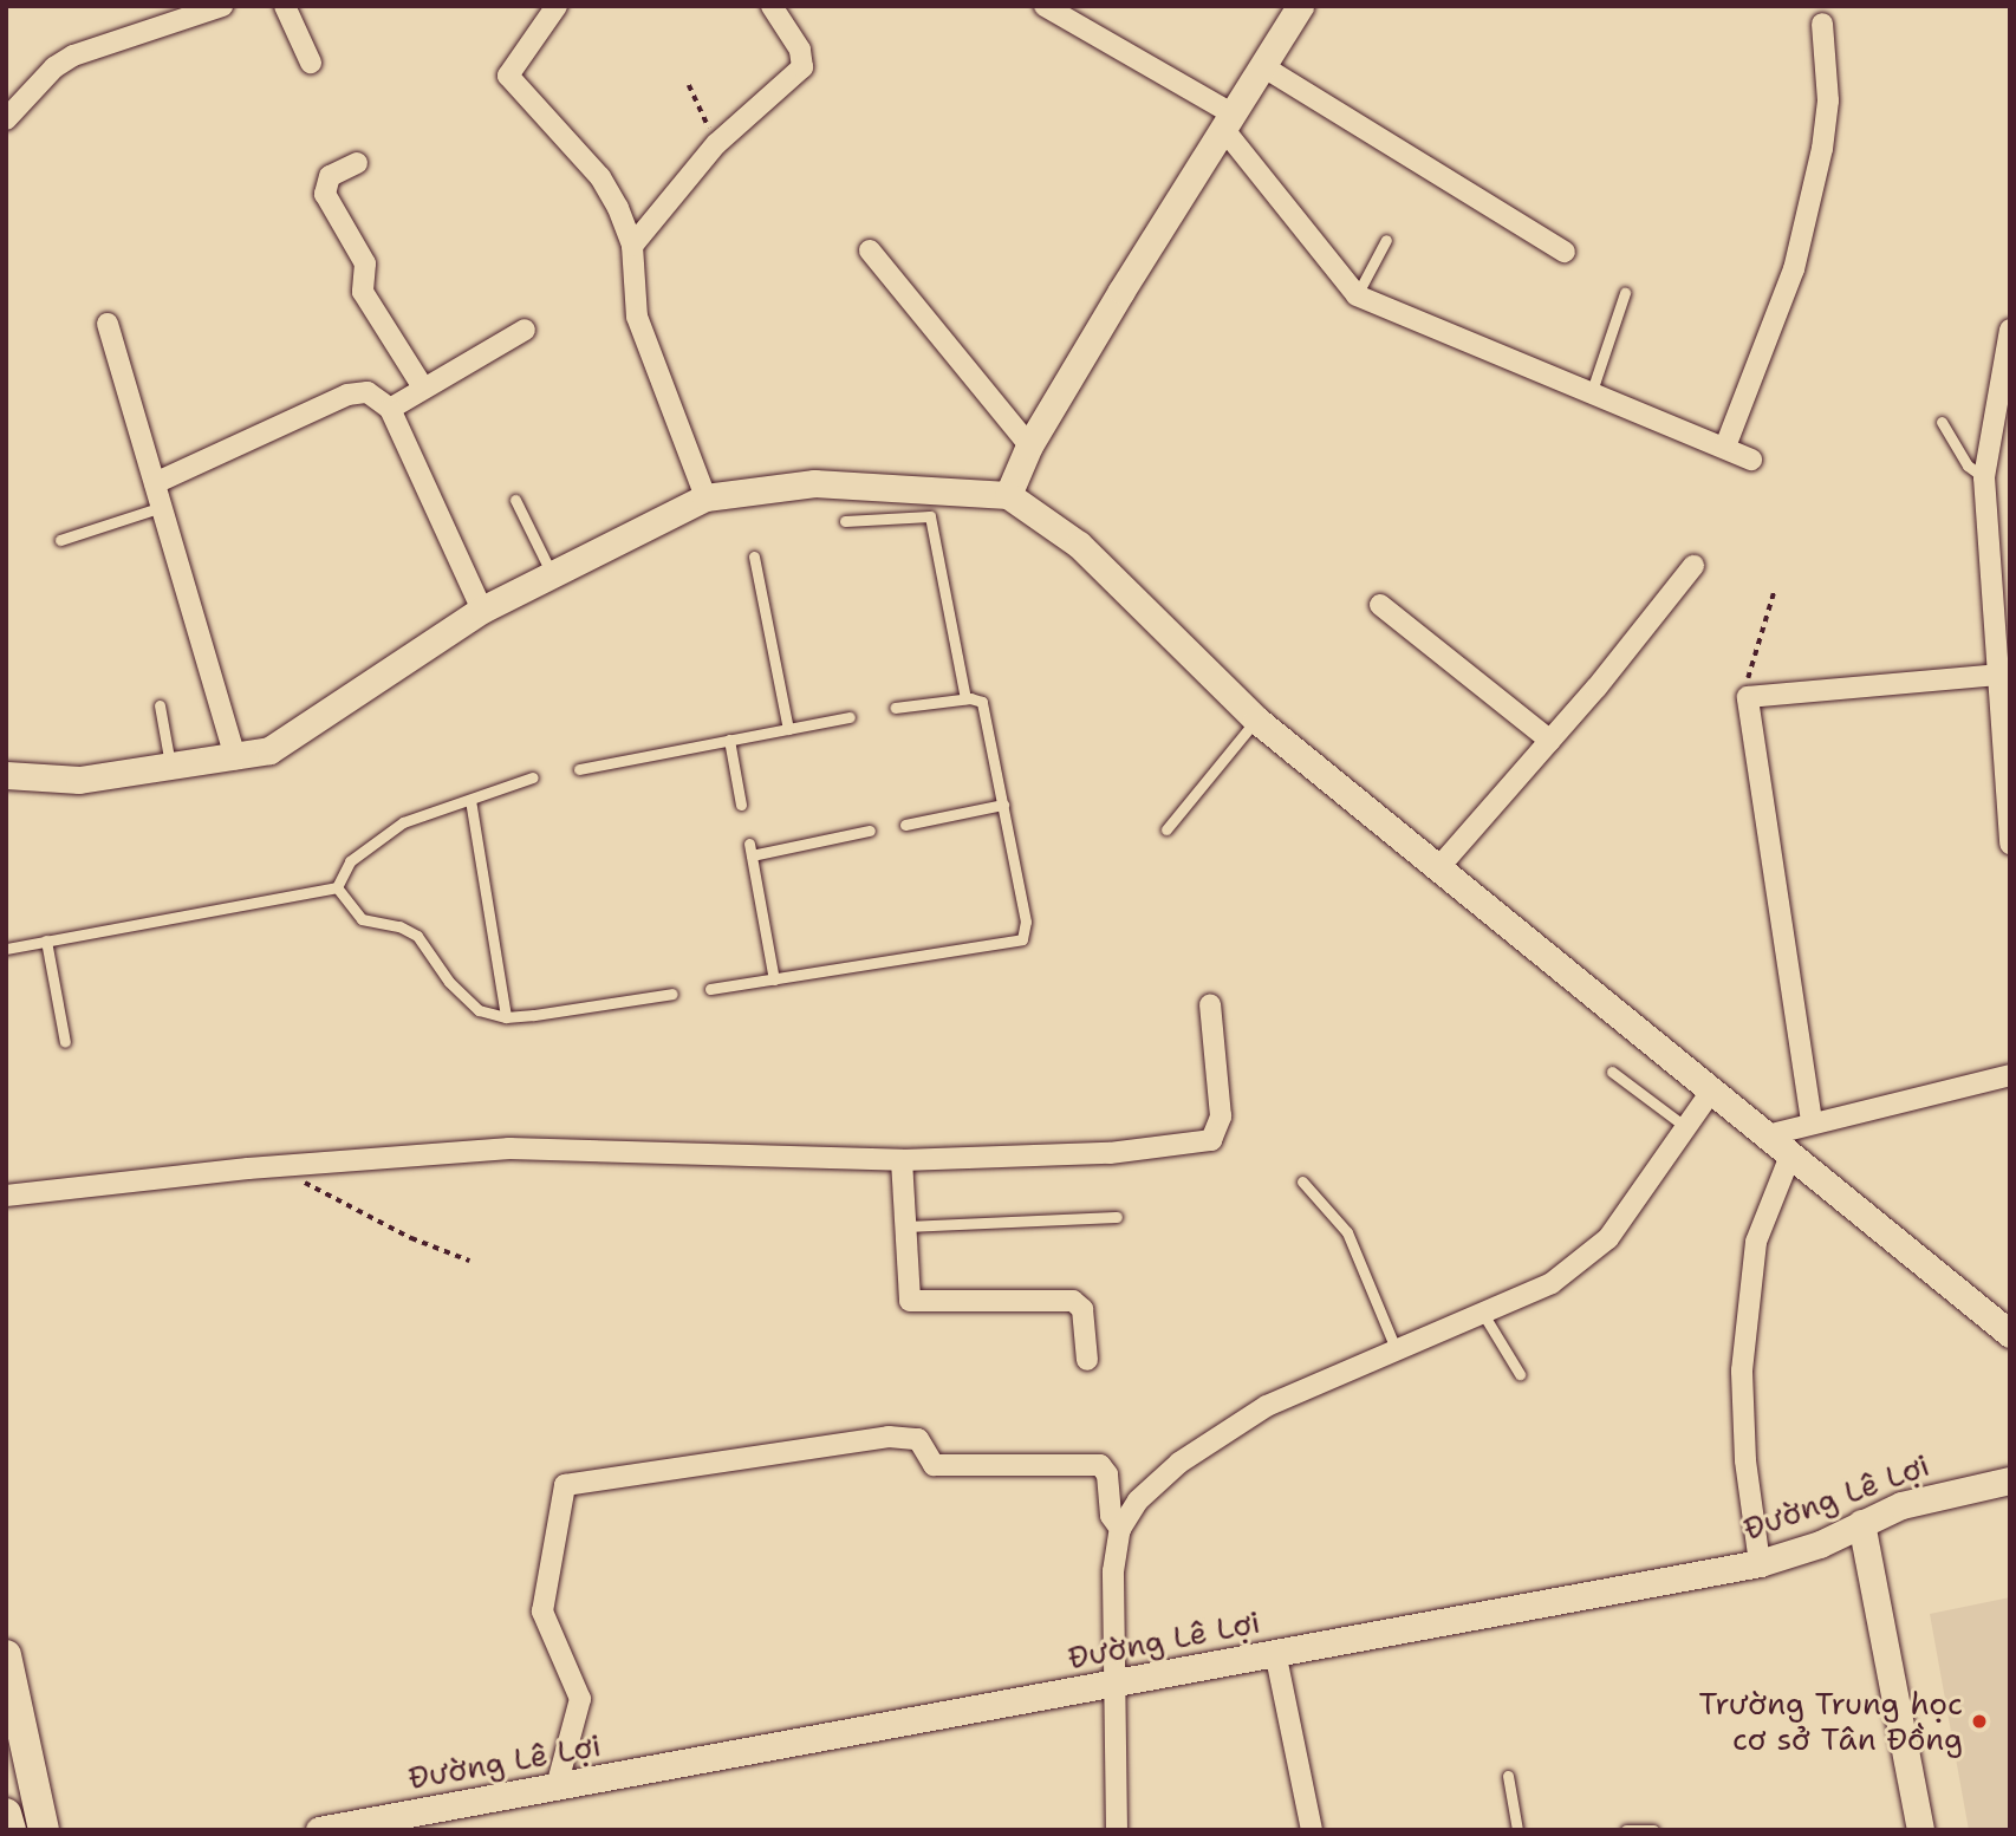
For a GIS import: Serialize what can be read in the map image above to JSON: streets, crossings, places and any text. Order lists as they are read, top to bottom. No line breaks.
{"streets":{"street":["Đường Lê Lợi"]},"places":["Trường Trung học cơ sở Tân Đồng"]}
